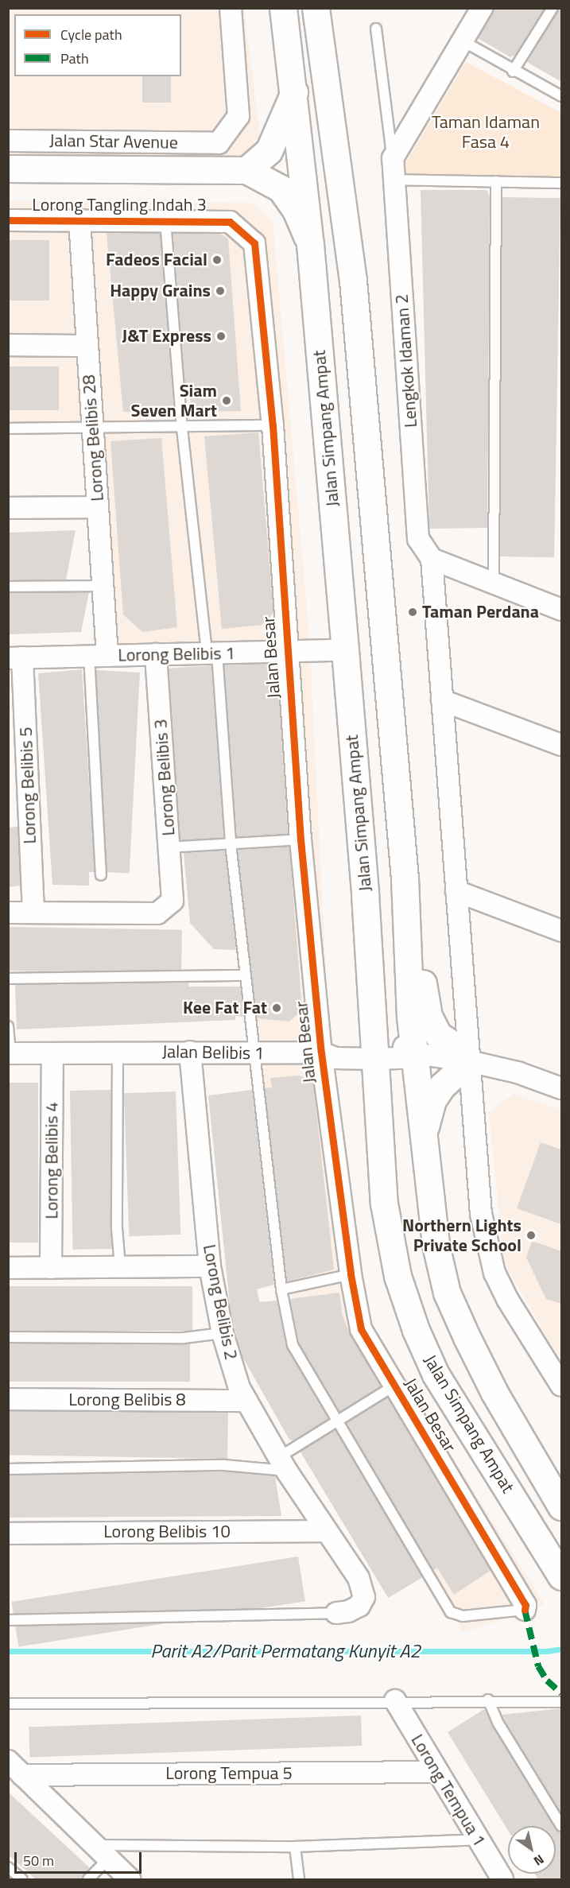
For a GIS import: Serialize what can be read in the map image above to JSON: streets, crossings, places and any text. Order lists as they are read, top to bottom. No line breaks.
{"streets":{"main road":["Jalan Simpang Ampat"],"street":["Jalan Star Avenue","Lorong Tangling Indah 3","Lengkok Idaman 2","Lorong Belibis 28","Lorong Belibis 1","Jalan Besar","Lorong Belibis 3","Lorong Belibis 5","Jalan Belibis 1","Lorong Belibis 4","Lorong Belibis 2","Lorong Belibis 8","Lorong Belibis 10","Lorong Tempua 5","Lorong Tempua 1"]},"crossings":[["Lorong Tangling Indah 3","Lorong Belibis 28"],["Lorong Tangling Indah 3","Jalan Besar"],["Jalan Simpang Ampat","Lorong Belibis 1"],["Jalan Simpang Ampat","Jalan Belibis 1"],["Lorong Belibis 28","Lorong Belibis 1"],["Lorong Belibis 1","Jalan Besar"],["Lorong Belibis 1","Lorong Belibis 3"],["Lorong Belibis 1","Lorong Belibis 5"],["Jalan Besar","Jalan Belibis 1"],["Lorong Belibis 3","Lorong Belibis 5"],["Jalan Belibis 1","Lorong Belibis 4"],["Jalan Belibis 1","Lorong Belibis 2"],["Lorong Belibis 2","Lorong Belibis 8"],["Lorong Belibis 2","Lorong Belibis 10"],["Lorong Tempua 5","Lorong Tempua 1"]],"water":["Parit A2/Parit Permatang Kunyit A2"],"parks":["Taman Idaman Fasa 4"],"places":["Fadeos Facial","Happy Grains","J&T Express","Siam Seven Mart","Taman Perdana","Kee Fat Fat","Northern Lights Private School"],"legend":["Cycle path","Path"],"scale_bar":"50 m","north":"bottom right"}
